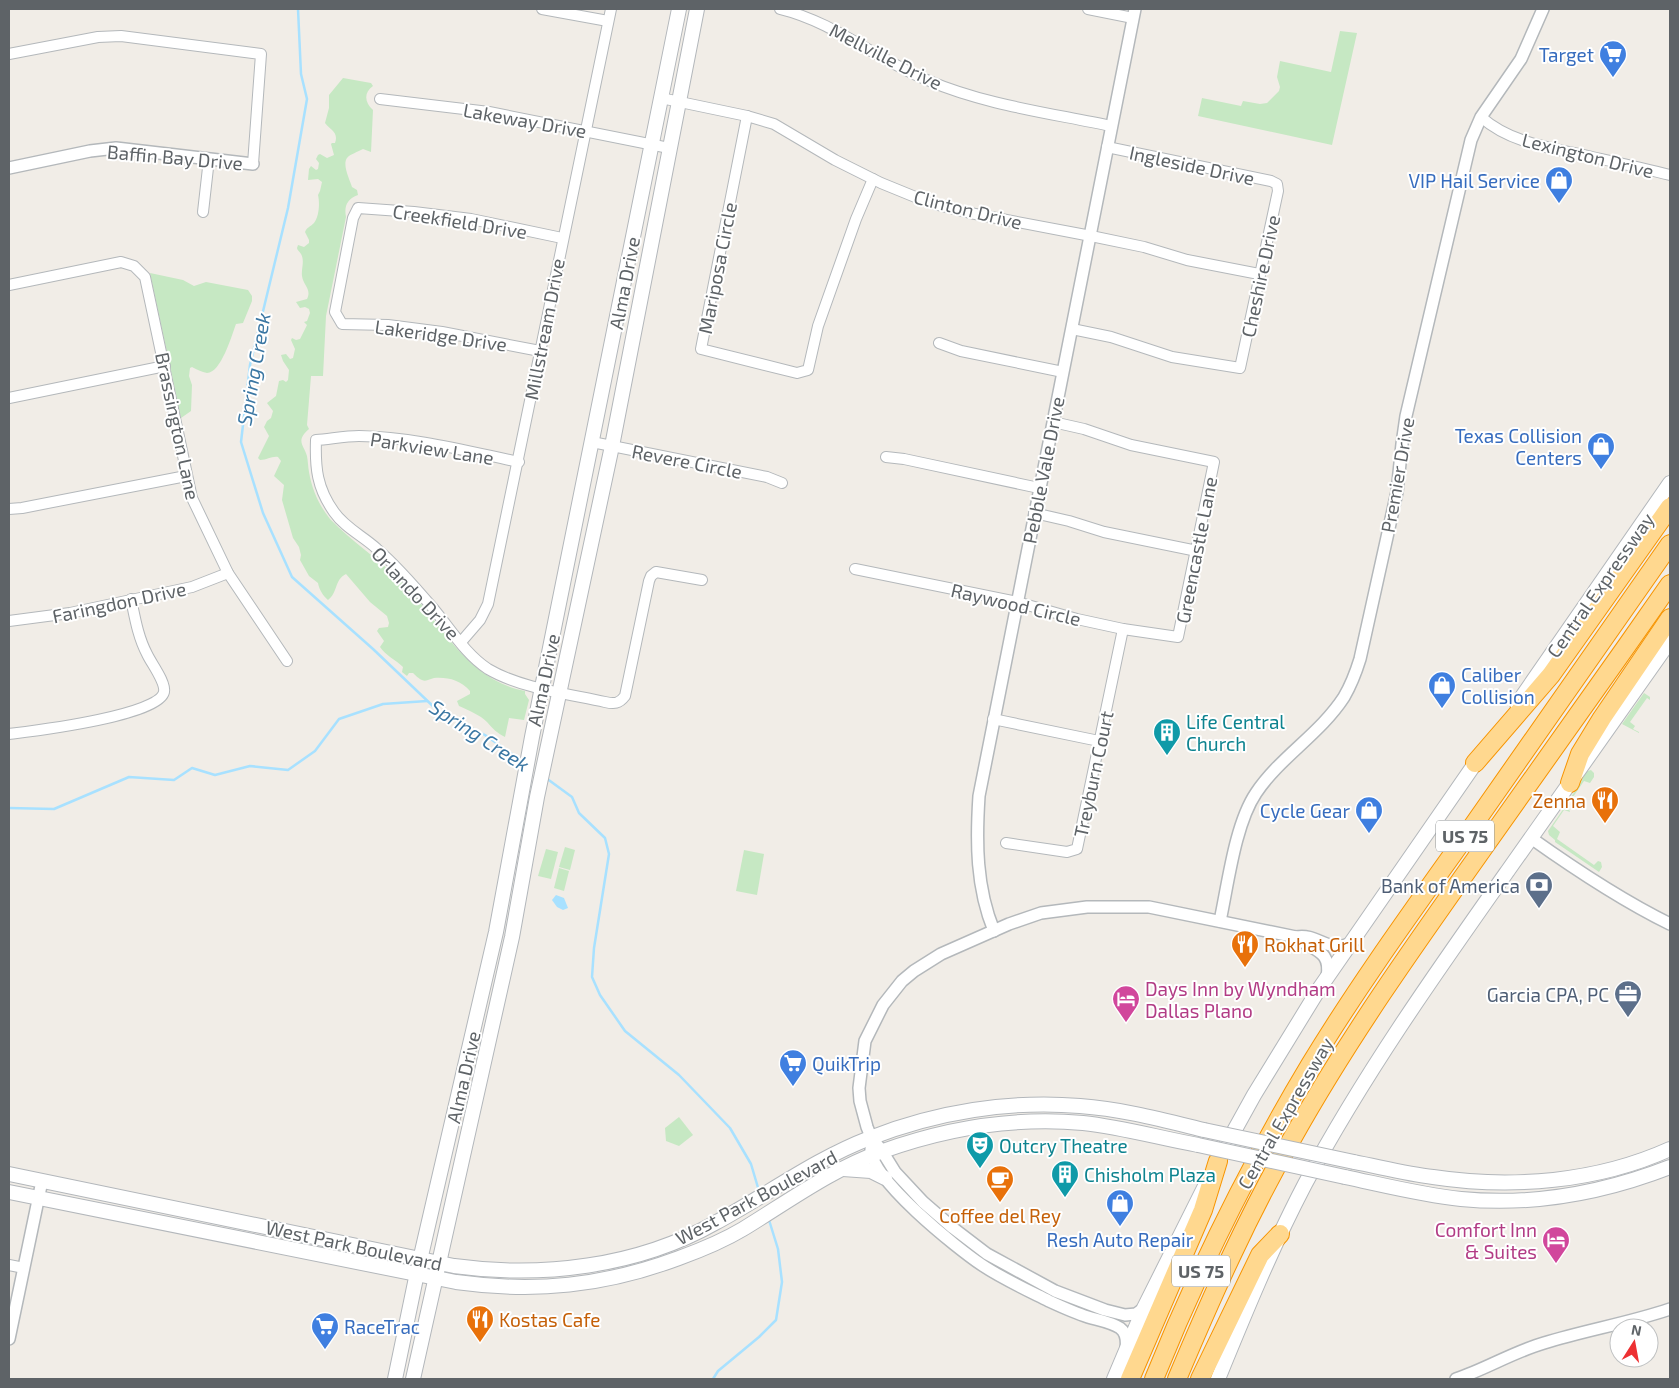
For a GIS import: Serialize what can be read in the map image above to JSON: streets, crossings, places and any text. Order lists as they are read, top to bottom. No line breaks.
{"streets":{"highway":["Central Expressway","US 75"],"main road":["Alma Drive","West Park Boulevard"],"street":["Mellville Drive","Lakeway Drive","Lexington Drive","Baffin Bay Drive","Ingleside Drive","Clinton Drive","Creekfield Drive","Mariposa Circle","Cheshire Drive","Millstream Drive","Lakeridge Drive","Brassington Lane","Parkview Lane","Revere Circle","Pebble Vale Drive","Premier Drive","Greencastle Lane","Orlando Drive","Faringdon Drive","Raywood Circle","Treyburn Court"]},"crossings":[["Mellville Drive","Pebble Vale Drive"],["Lakeway Drive","Alma Drive"],["Lakeway Drive","Millstream Drive"],["Lexington Drive","Premier Drive"],["Ingleside Drive","Cheshire Drive"],["Ingleside Drive","Pebble Vale Drive"],["Clinton Drive","Mariposa Circle"],["Clinton Drive","Cheshire Drive"],["Clinton Drive","Alma Drive"],["Clinton Drive","Pebble Vale Drive"],["Creekfield Drive","Millstream Drive"],["Creekfield Drive","Lakeridge Drive"],["Cheshire Drive","Pebble Vale Drive"],["Alma Drive","Revere Circle"],["Alma Drive","Orlando Drive"],["Alma Drive","West Park Boulevard"],["Millstream Drive","Lakeridge Drive"],["Millstream Drive","Parkview Lane"],["Millstream Drive","Orlando Drive"],["Brassington Lane","Faringdon Drive"],["Parkview Lane","Orlando Drive"],["Pebble Vale Drive","Greencastle Lane"],["Pebble Vale Drive","Raywood Circle"],["Greencastle Lane","Raywood Circle"],["Raywood Circle","Treyburn Court"]],"water":["Spring Creek"],"places":{"supermarket":["Target","QuikTrip","RaceTrac"],"shop":["VIP Hail Service","Texas Collision Centers","Caliber Collision","Cycle Gear","Resh Auto Repair"],"building":["Life Central Church","Chisholm Plaza"],"restaurant":["Zenna","Rokhat Grill","Kostas Cafe"],"bank":["Bank of America"],"office":["Garcia CPA, PC"],"hotel":["Days Inn by Wyndham Dallas Plano","Comfort Inn & Suites"],"theatre":["Outcry Theatre"],"cafe":["Coffee del Rey"]},"north":"top"}
